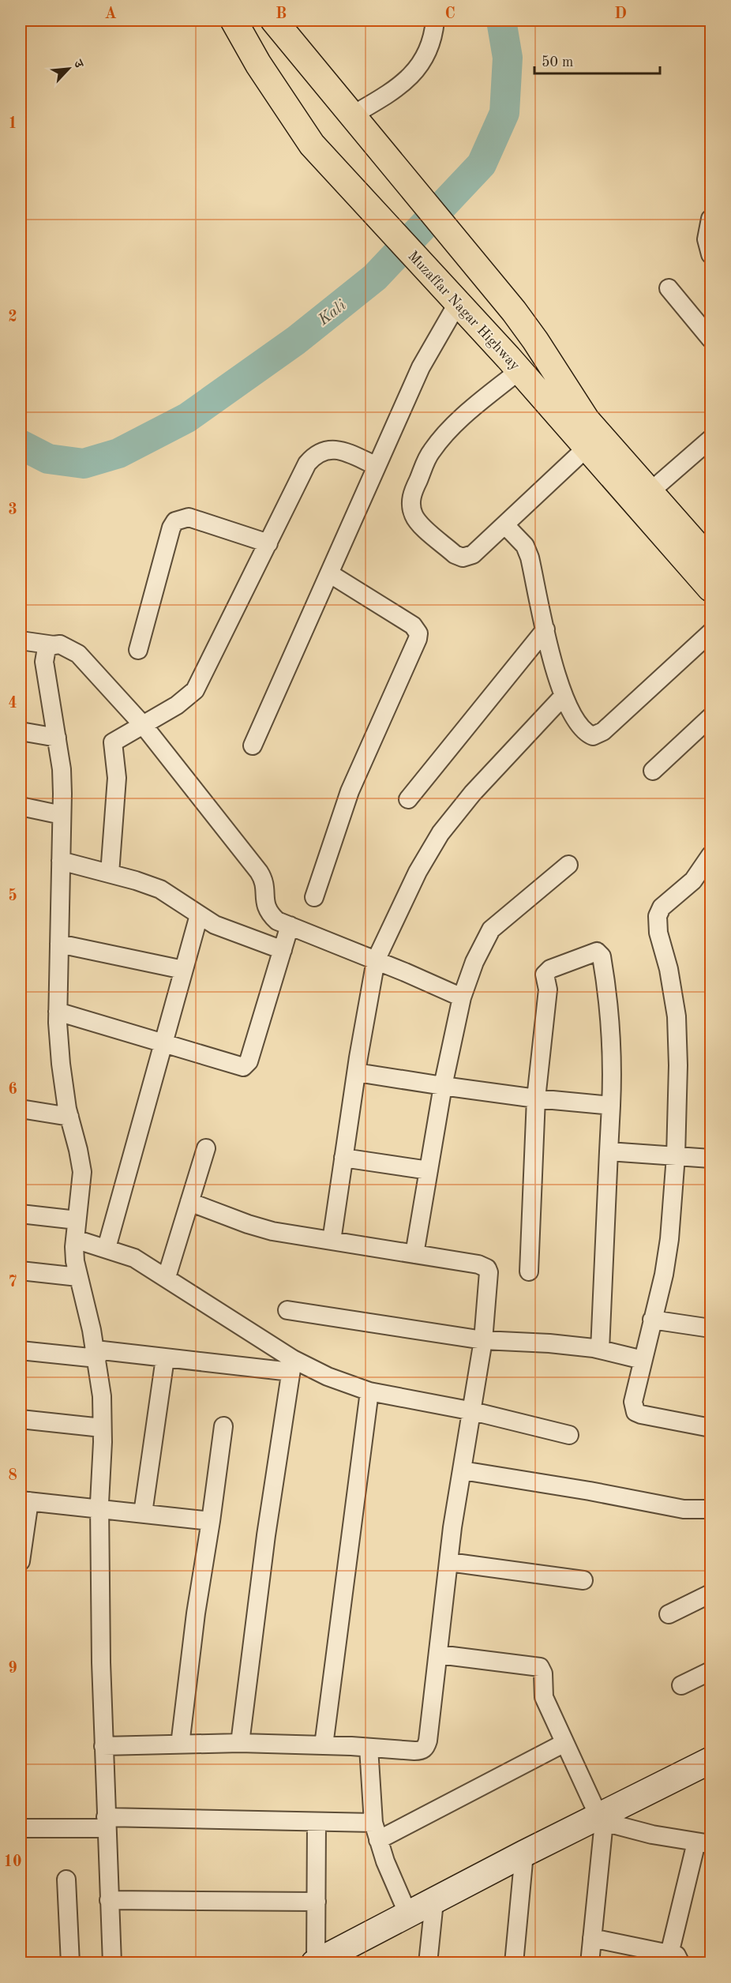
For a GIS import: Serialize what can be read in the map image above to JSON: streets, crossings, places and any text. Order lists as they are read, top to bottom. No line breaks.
{"streets":{"main road":["Muzaffar Nagar Highway"]},"water":["Kali"],"scale_bar":"50 m","north":"top right","grid":{"columns":["A","B","C","D"],"rows":["1","2","3","4","5","6","7","8","9","10"]}}
